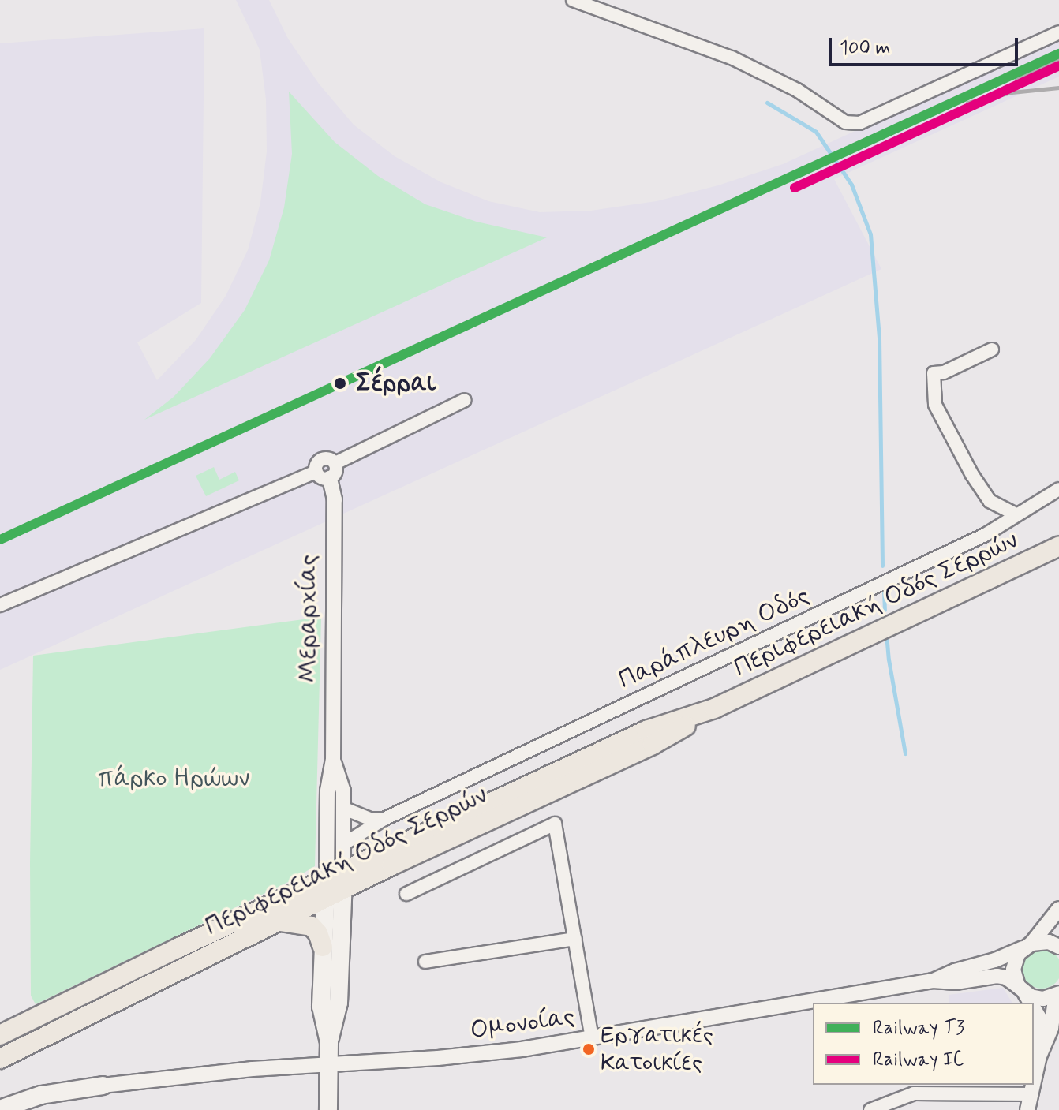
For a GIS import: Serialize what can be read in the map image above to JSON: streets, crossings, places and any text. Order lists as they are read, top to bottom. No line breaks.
{"streets":{"main road":["Περιφερειακή Οδός Σερρών","Μεραρχίας"],"street":["Παράπλευρη Οδός","Ομονοίας"]},"crossings":[["Περιφερειακή Οδός Σερρών","Μεραρχίας"],["Μεραρχίας","Παράπλευρη Οδός"],["Μεραρχίας","Ομονοίας"]],"parks":["πάρκο Ηρώων"],"places":["Σέρραι","Εργατικές Κατοικίες"],"lines":["rail line T3","rail line IC"],"legend":["Railway T3","Railway IC"],"scale_bar":"100 m"}
